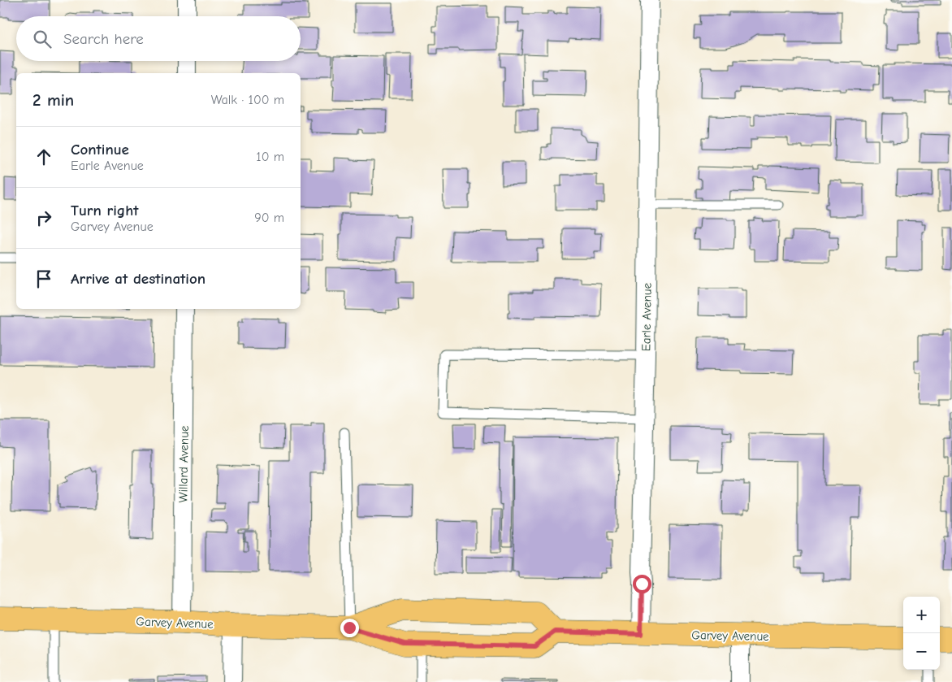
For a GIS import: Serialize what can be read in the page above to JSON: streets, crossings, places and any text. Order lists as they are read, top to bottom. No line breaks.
{"streets":{"main road":["Garvey Avenue"],"street":["Earle Avenue","Willard Avenue"]},"crossings":[["Earle Avenue","Garvey Avenue"],["Willard Avenue","Garvey Avenue"]],"page":{"search":"Search here","heading":["2 min","Walk · 100 m"],"list":[["Continue","Earle Avenue","10 m"],["Turn right","Garvey Avenue","90 m"],"Arrive at destination"],"map_buttons":["+","−"]}}
